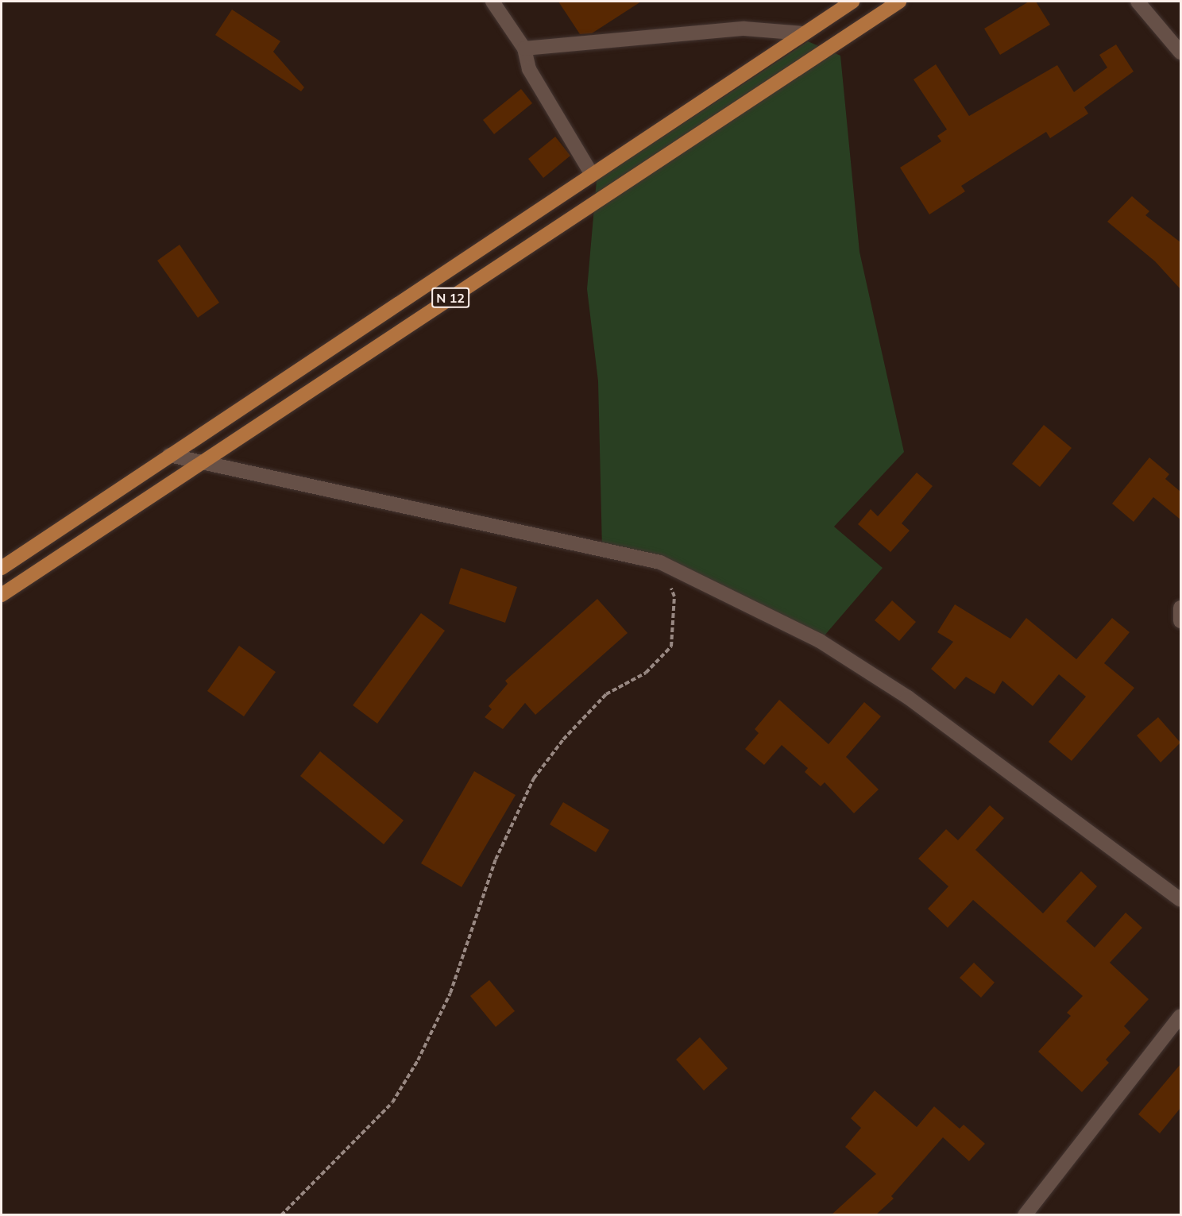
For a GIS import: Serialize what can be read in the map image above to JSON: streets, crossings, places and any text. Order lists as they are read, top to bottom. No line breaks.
{"streets":{"main road":["N 12"]}}
